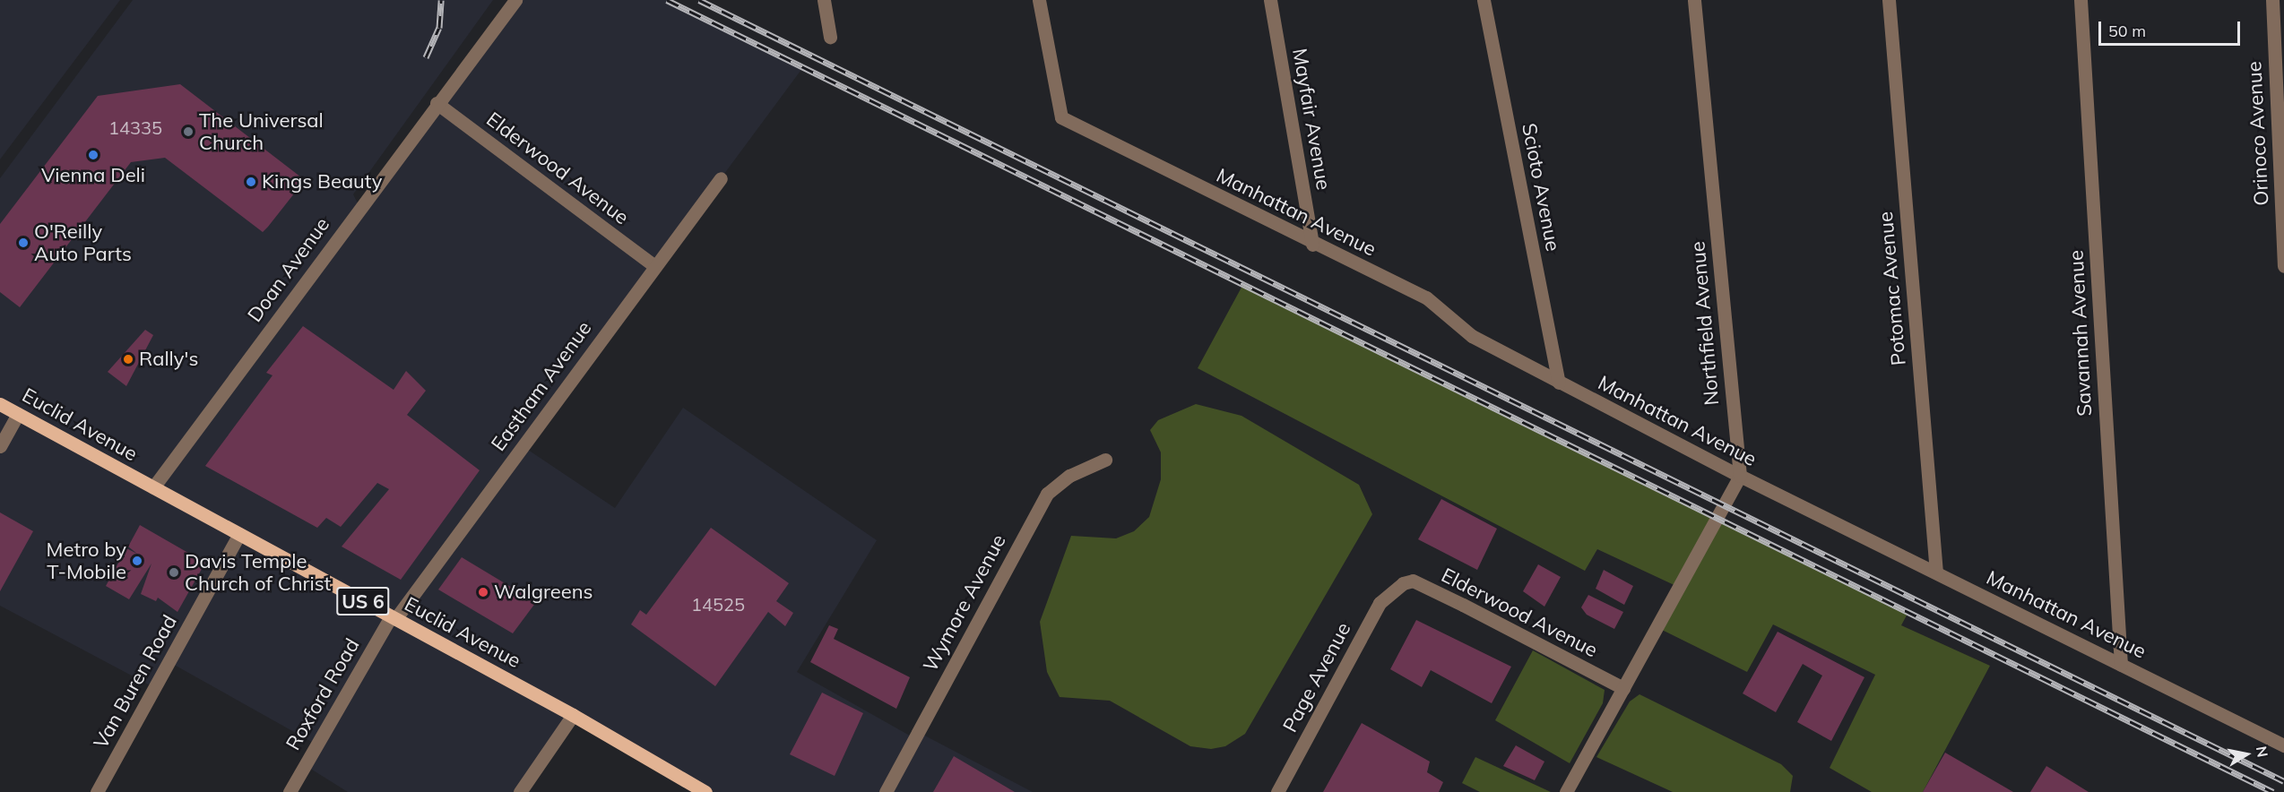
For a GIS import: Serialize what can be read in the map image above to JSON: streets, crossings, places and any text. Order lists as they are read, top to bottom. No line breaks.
{"streets":{"main road":["Euclid Avenue","US 6"],"street":["Mayfair Avenue","Orinoco Avenue","Elderwood Avenue","Scioto Avenue","Manhattan Avenue","Doan Avenue","Potomac Avenue","Northfield Avenue","Savannah Avenue","Eastham Avenue","Wymore Avenue","Page Avenue","Van Buren Road","Roxford Road"]},"crossings":[["Mayfair Avenue","Manhattan Avenue"],["Elderwood Avenue","Doan Avenue"],["Elderwood Avenue","Eastham Avenue"],["Elderwood Avenue","Page Avenue"],["Scioto Avenue","Manhattan Avenue"],["Manhattan Avenue","Potomac Avenue"],["Manhattan Avenue","Northfield Avenue"],["Manhattan Avenue","Savannah Avenue"],["Doan Avenue","Euclid Avenue"],["Eastham Avenue","Euclid Avenue"],["Eastham Avenue","Roxford Road"],["Euclid Avenue","Van Buren Road"],["Euclid Avenue","Roxford Road"]],"places":["The Universal Church","Vienna Deli","Kings Beauty","O'Reilly Auto Parts","Rally's","Metro by T-Mobile","Davis Temple Church of Christ","Walgreens"],"house_numbers":["14335","14525"],"scale_bar":"50 m","north":"right"}
